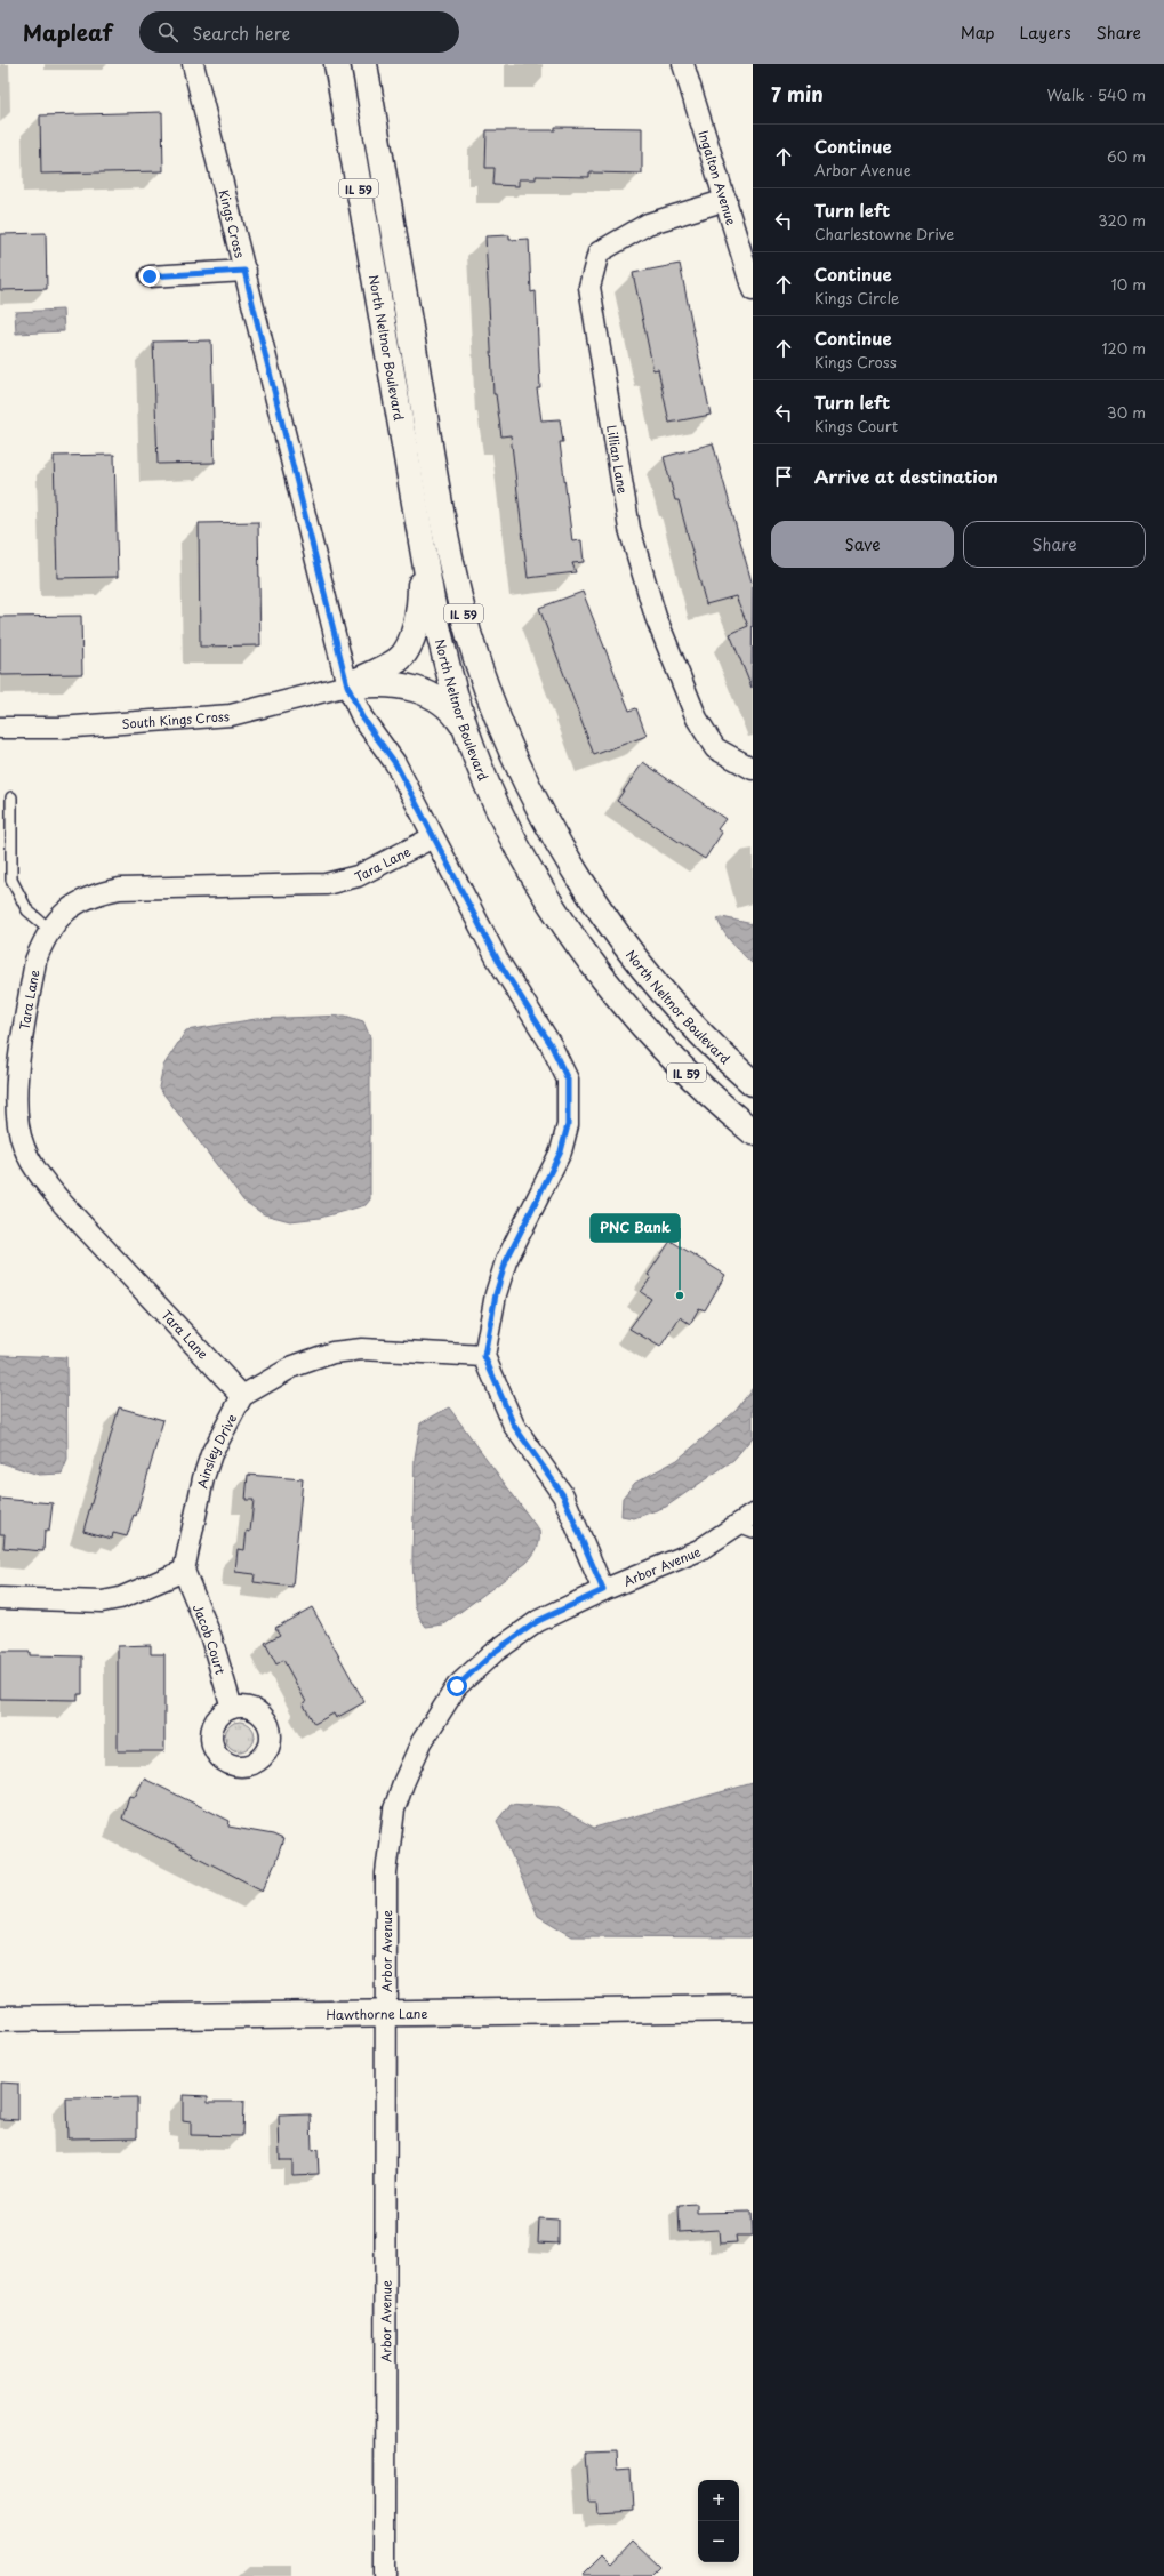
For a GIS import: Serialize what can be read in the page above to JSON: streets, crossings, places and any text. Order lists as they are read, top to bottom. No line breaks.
{"streets":{"main road":["IL 59","North Neltnor Boulevard","Hawthorne Lane"],"street":["Ingalton Avenue","Kings Cross","Lillian Lane","South Kings Cross","Tara Lane","Ainsley Drive","Arbor Avenue","Jacob Court"]},"crossings":[["Ingalton Avenue","Lillian Lane"],["Kings Cross","South Kings Cross"],["Kings Cross","Tara Lane"],["Tara Lane","Ainsley Drive"],["Ainsley Drive","Jacob Court"],["Arbor Avenue","Hawthorne Lane"]],"places":["PNC Bank"],"page":{"header":"Mapleaf","search":"Search here","nav":["Map","Layers","Share"],"heading":["7 min","Walk · 540 m"],"list":[["Continue","Arbor Avenue","60 m"],["Turn left","Charlestowne Drive","320 m"],["Continue","Kings Circle","10 m"],["Continue","Kings Cross","120 m"],["Turn left","Kings Court","30 m"],"Arrive at destination"],"buttons":["Save","Share"],"map_buttons":["+","−"]}}
